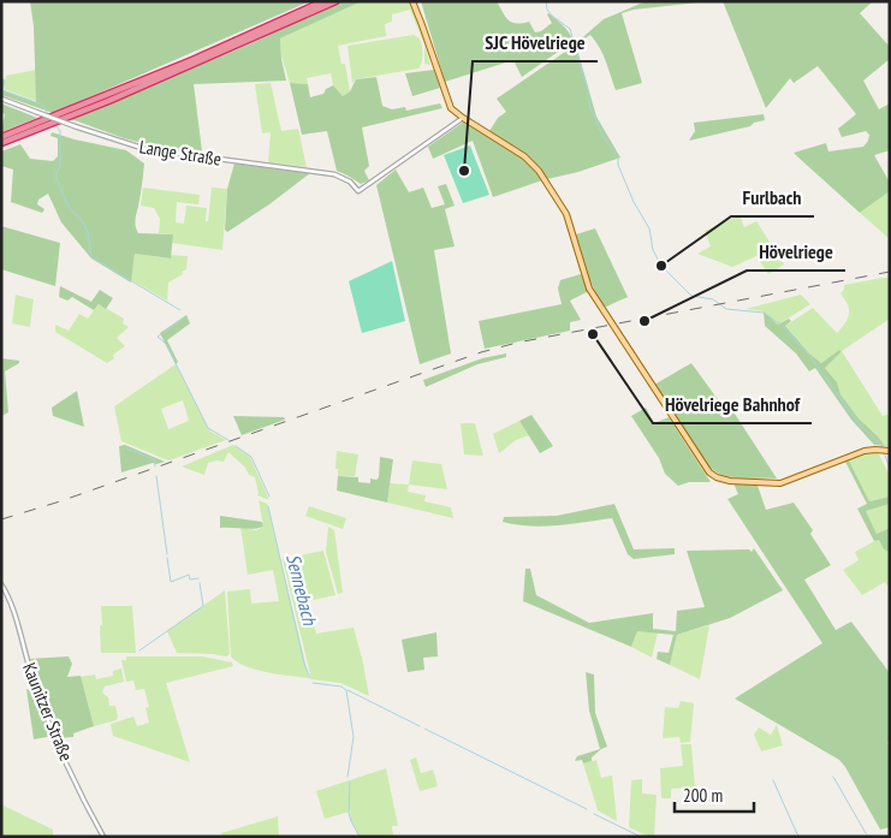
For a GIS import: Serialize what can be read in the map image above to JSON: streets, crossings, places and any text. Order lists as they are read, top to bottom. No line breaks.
{"streets":{"street":["Lange Straße","Kaunitzer Straße"]},"water":["Sennebach"],"places":["SJC Hövelriege","Furlbach","Hövelriege","Hövelriege Bahnhof"],"scale_bar":"200 m"}
